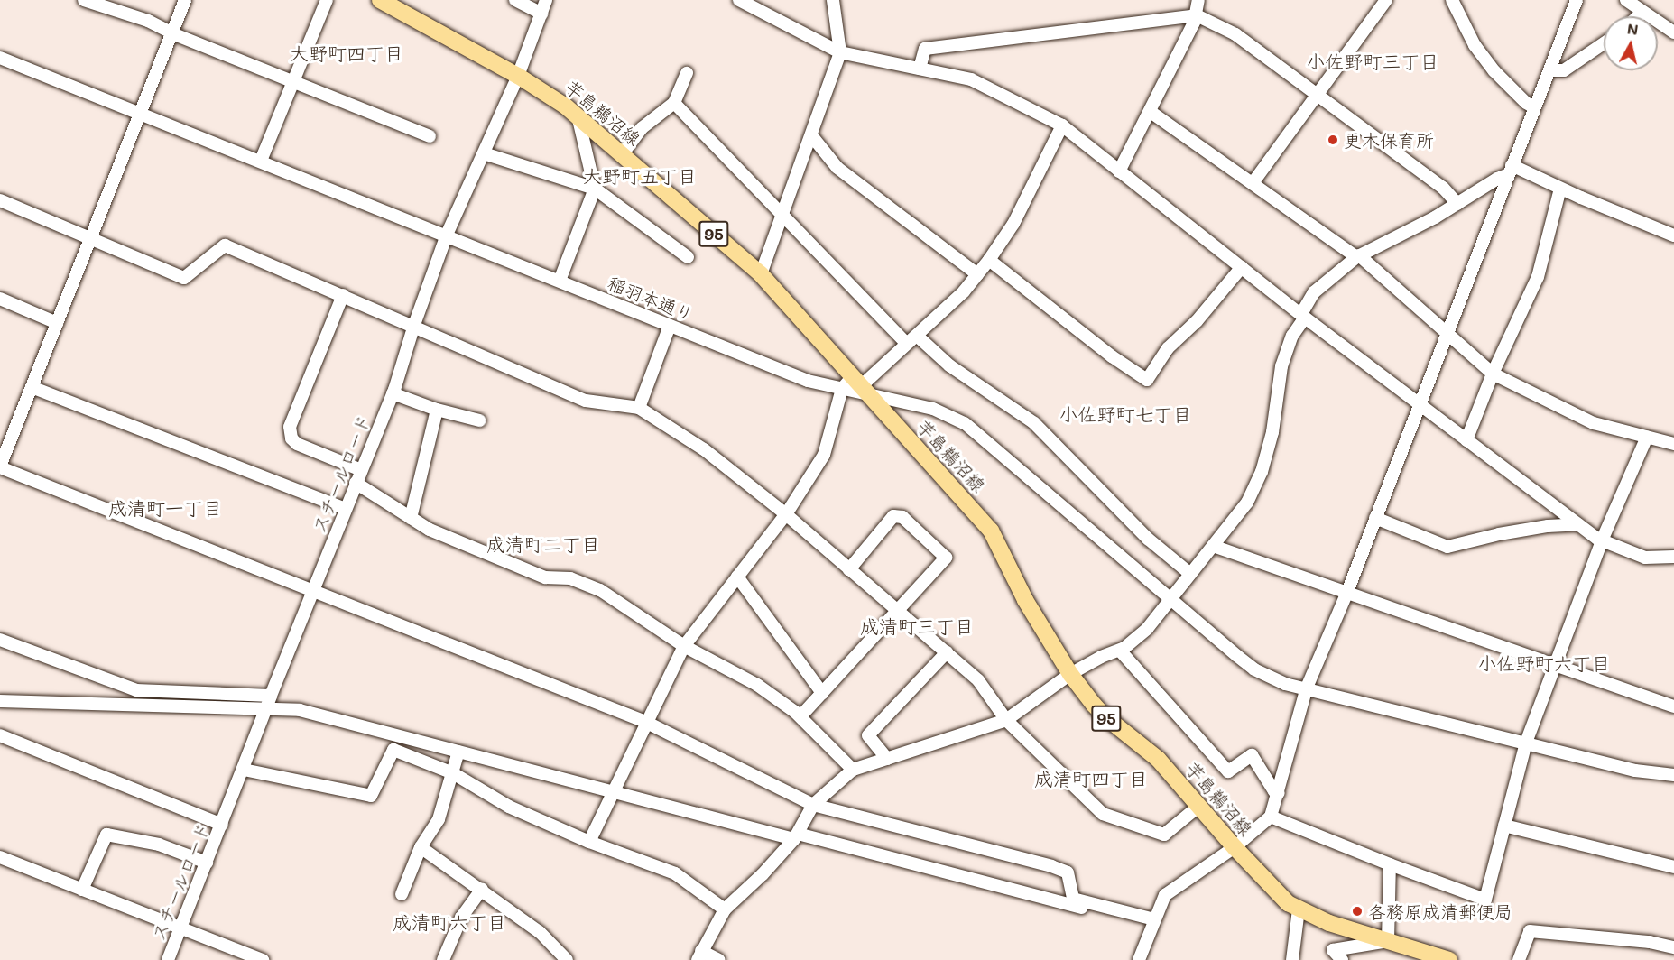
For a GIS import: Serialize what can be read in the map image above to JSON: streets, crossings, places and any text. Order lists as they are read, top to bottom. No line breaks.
{"streets":{"main road":["芋島鵜沼線","95"],"street":["稲羽本通り","スチールロード"]},"crossings":[["芋島鵜沼線","稲羽本通り"],["芋島鵜沼線","スチールロード"],["稲羽本通り","スチールロード"]],"districts":["大野町四丁目","小佐野町三丁目","大野町五丁目","小佐野町七丁目","成清町一丁目","成清町二丁目","成清町三丁目","小佐野町六丁目","成清町四丁目","成清町六丁目"],"places":["更木保育所","各務原成清郵便局"],"north":"top"}
